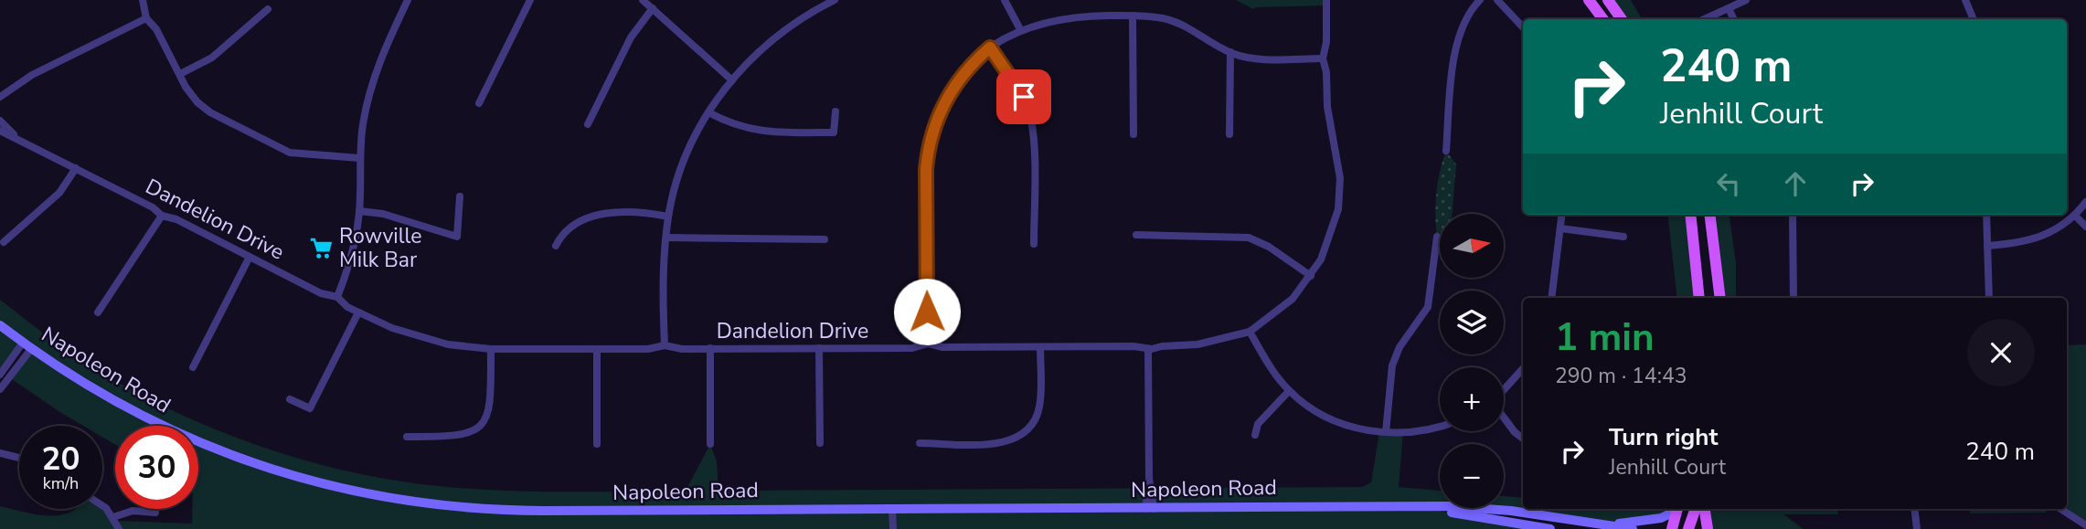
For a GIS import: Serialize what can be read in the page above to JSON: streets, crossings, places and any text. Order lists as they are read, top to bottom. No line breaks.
{"streets":{"main road":["Napoleon Road"],"street":["Dandelion Drive"]},"places":{"supermarket":["Rowville Milk Bar"]},"north":"right","page":{"turn":["240 m","Jenhill Court"],"map_buttons":["+","−"],"heading":["1 min","290 m · 14:43"],"list":[{"name":"Turn right","note":"Jenhill Court","value":"240 m"}],"speed":"20 km/h","limit":"30"}}
